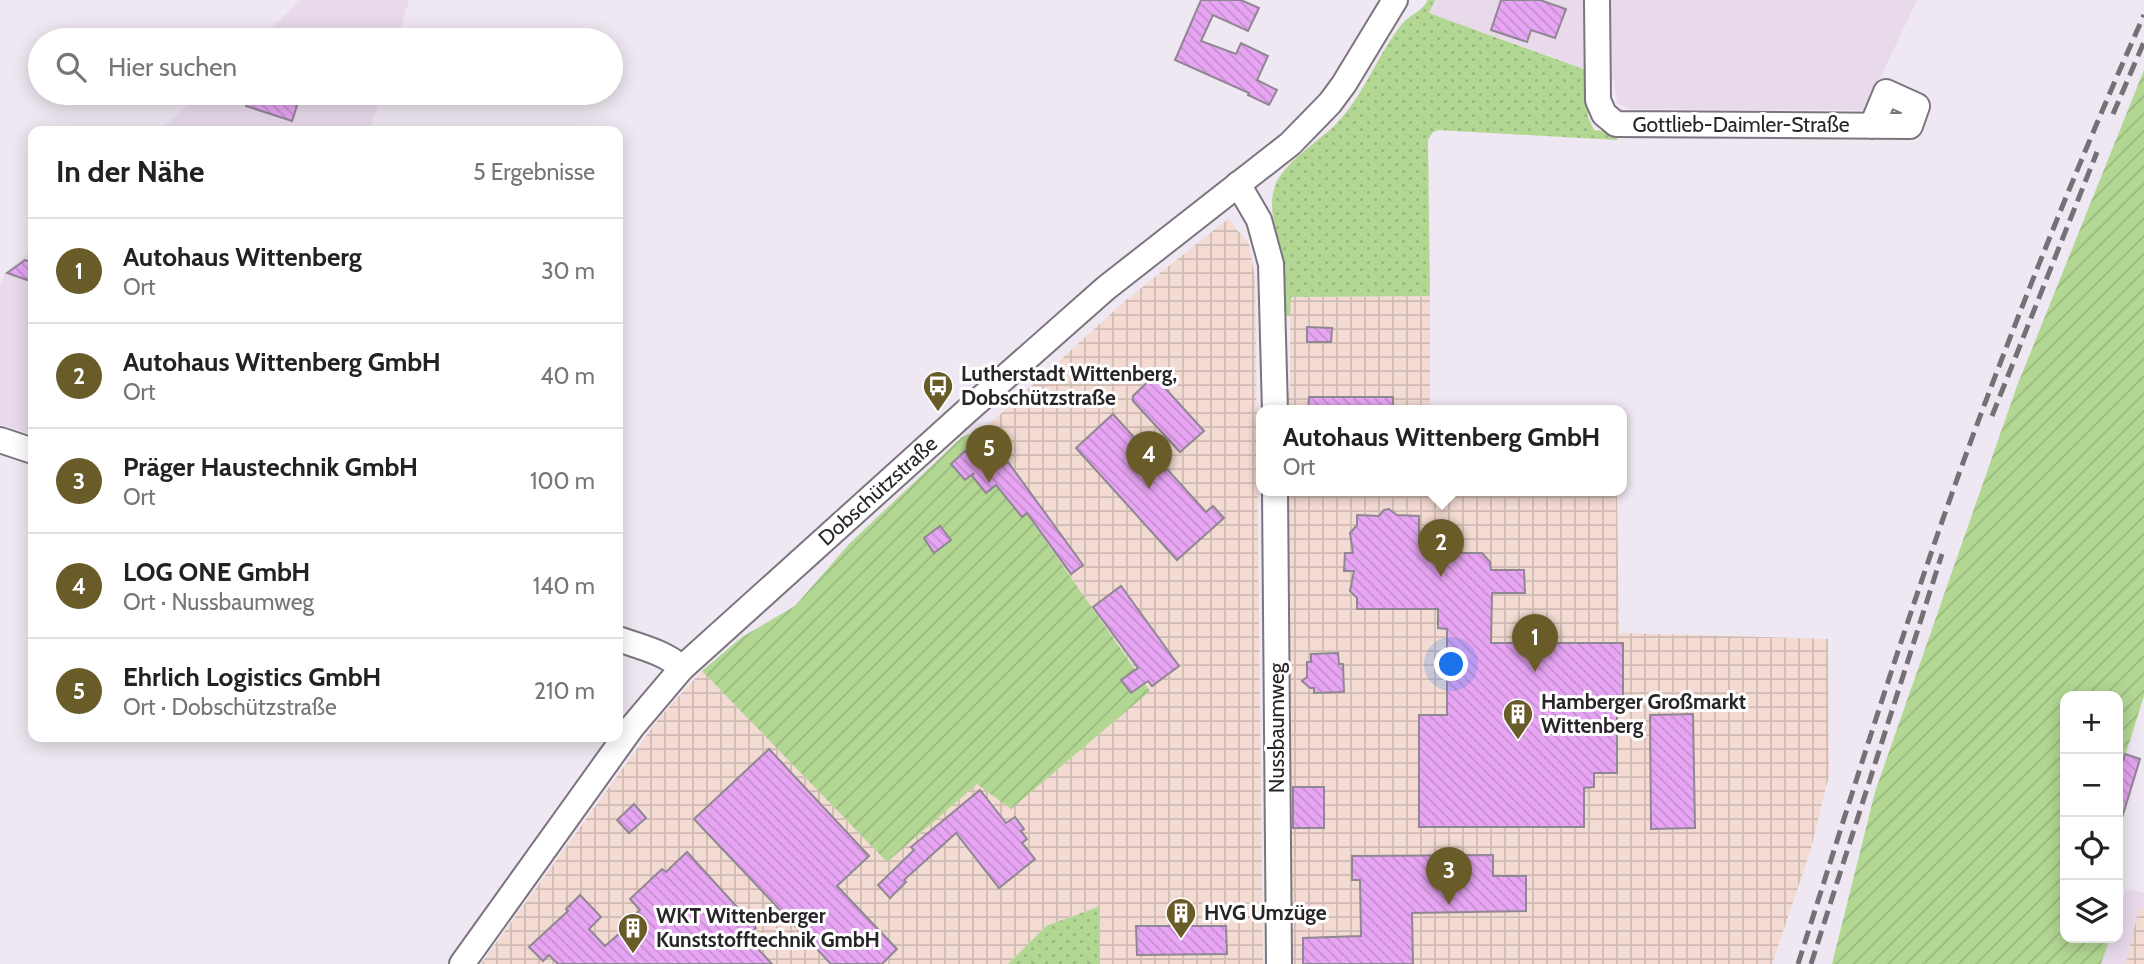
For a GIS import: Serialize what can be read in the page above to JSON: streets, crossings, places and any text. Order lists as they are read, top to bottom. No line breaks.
{"streets":{"street":["Gottlieb-Daimler-Straße","Dobschützstraße","Nussbaumweg"]},"places":{"bus stop":["Lutherstadt Wittenberg, Dobschützstraße"],"building":["Hamberger Großmarkt Wittenberg","HVG Umzüge","WKT Wittenberger Kunststofftechnik GmbH"]},"page":{"search":"Hier suchen","heading":["In der Nähe","5 Ergebnisse"],"list":[{"mark":"1","name":"Autohaus Wittenberg","note":"Ort","value":"30 m"},{"mark":"2","name":"Autohaus Wittenberg GmbH","note":"Ort","value":"40 m"},{"mark":"3","name":"Präger Haustechnik GmbH","note":"Ort","value":"100 m"},{"mark":"4","name":"LOG ONE GmbH","note":"Ort · Nussbaumweg","value":"140 m"},{"mark":"5","name":"Ehrlich Logistics GmbH","note":"Ort · Dobschützstraße","value":"210 m"}],"popup":["Autohaus Wittenberg GmbH","Ort"],"pins":["5","4","2","1","3"],"map_buttons":["+","−"]}}
